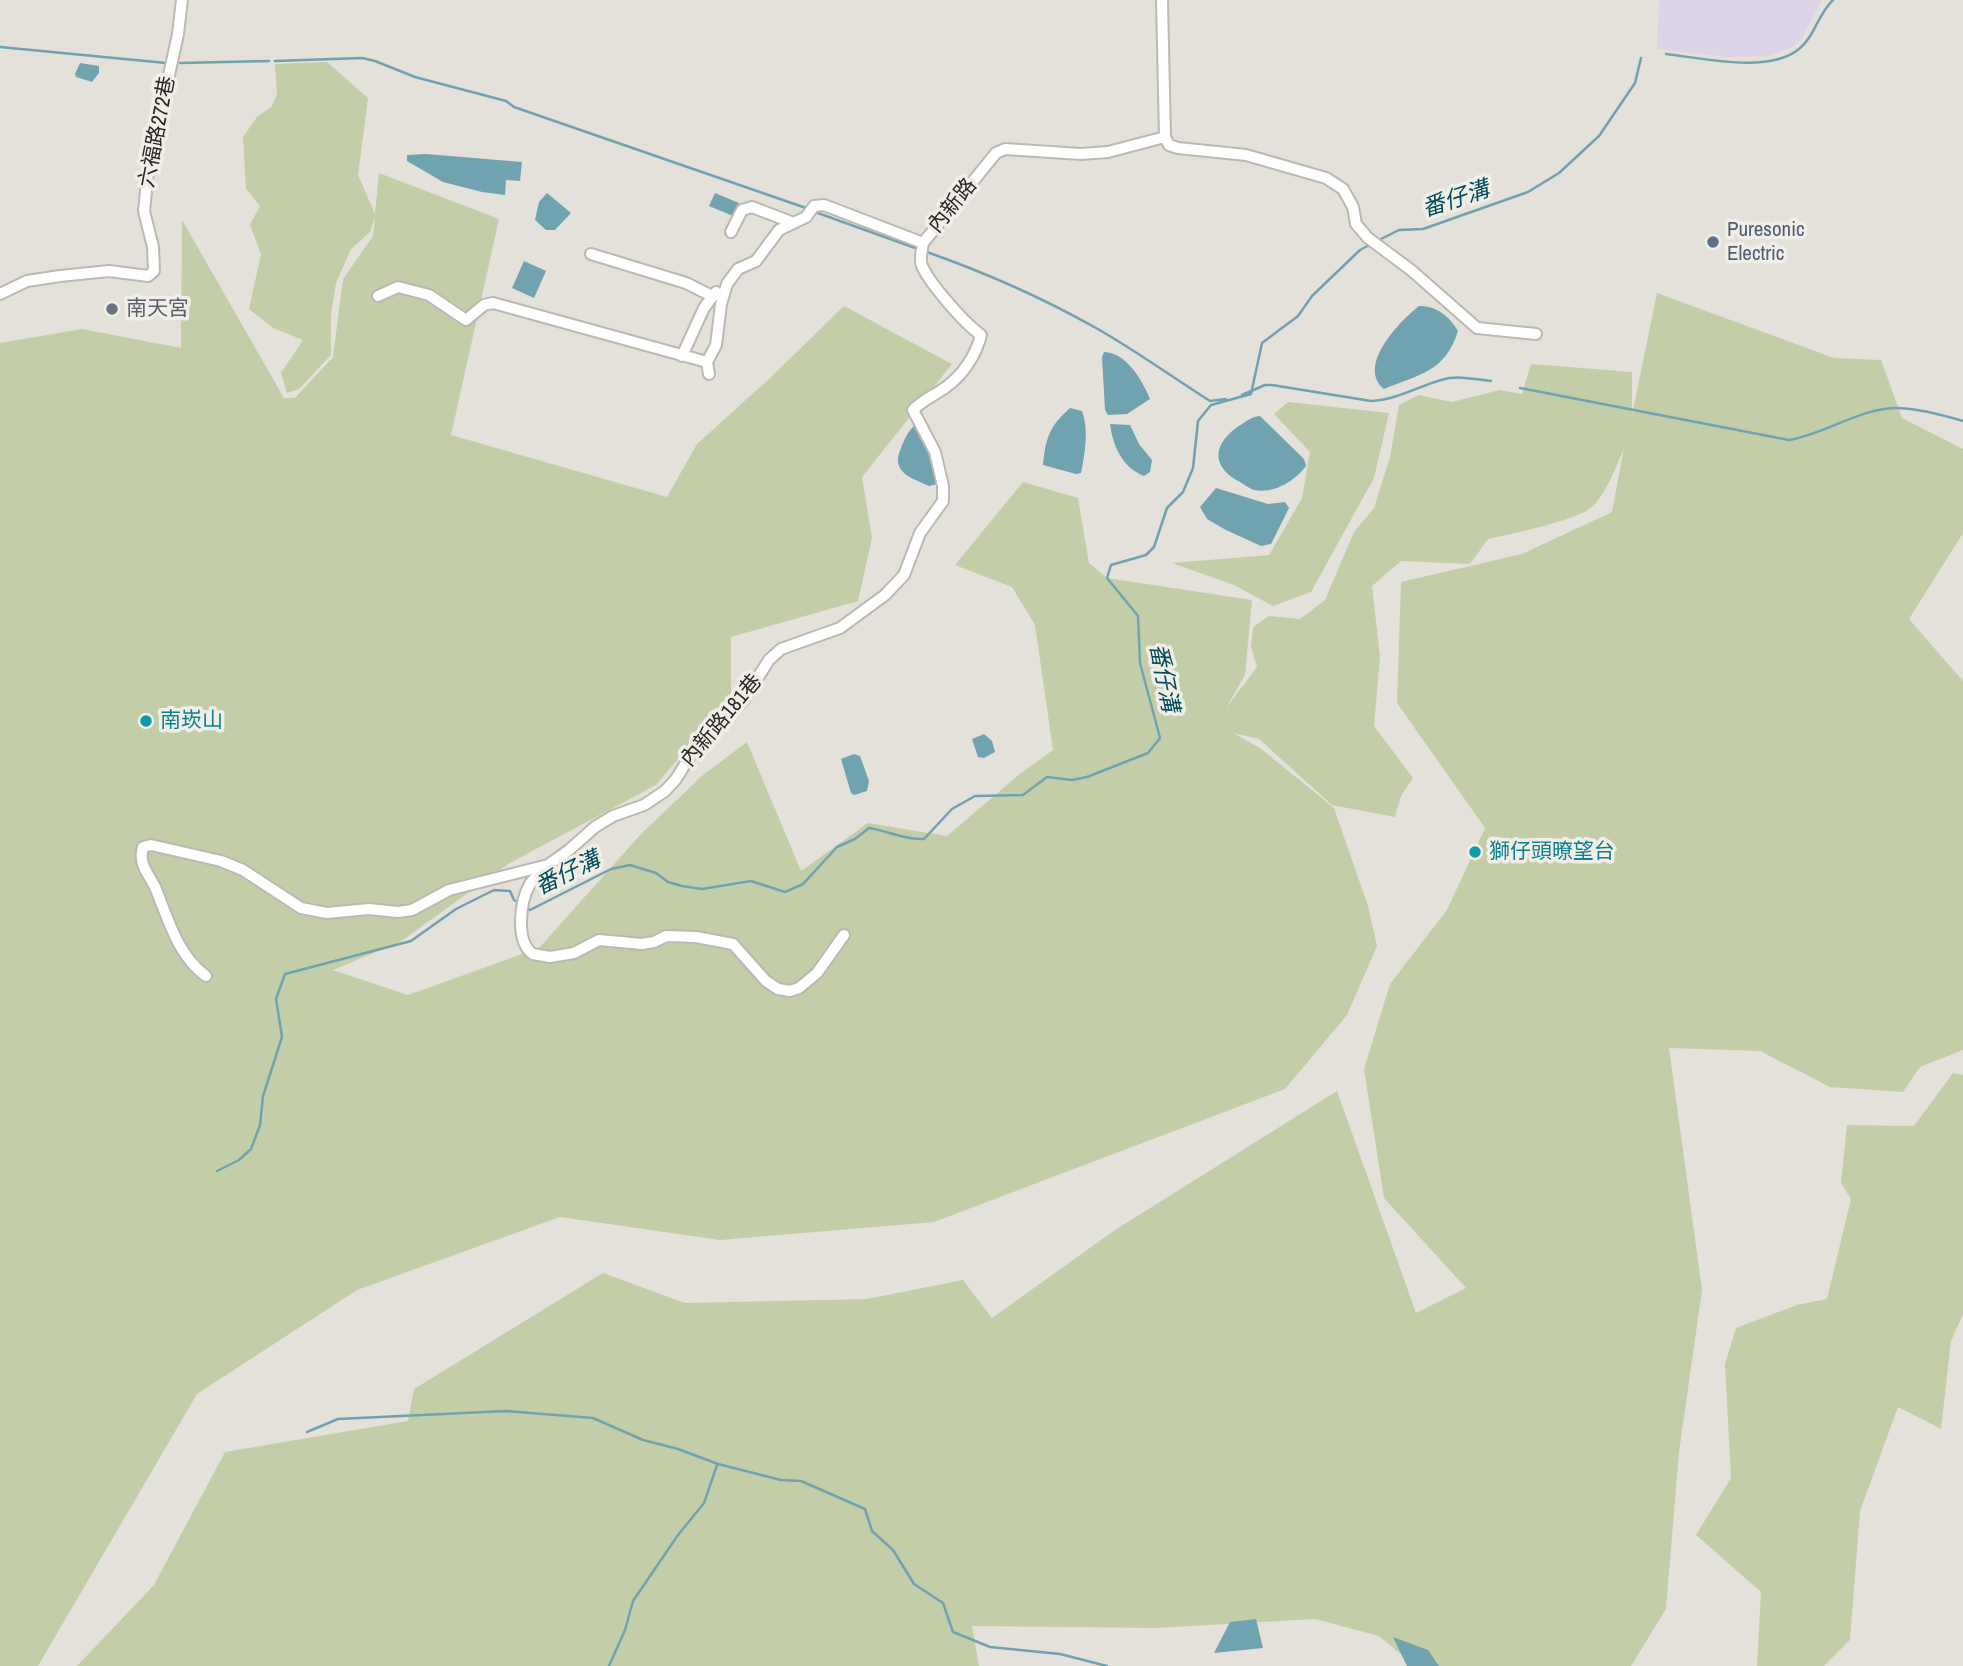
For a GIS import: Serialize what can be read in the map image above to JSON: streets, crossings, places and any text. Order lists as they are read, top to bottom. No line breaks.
{"streets":{"street":["六福路272巷","內新路","內新路181巷"]},"crossings":[["內新路","內新路181巷"]],"water":["番仔溝"],"places":["Puresonic Electric","南天宮","南崁山","獅仔頭暸望台"]}
